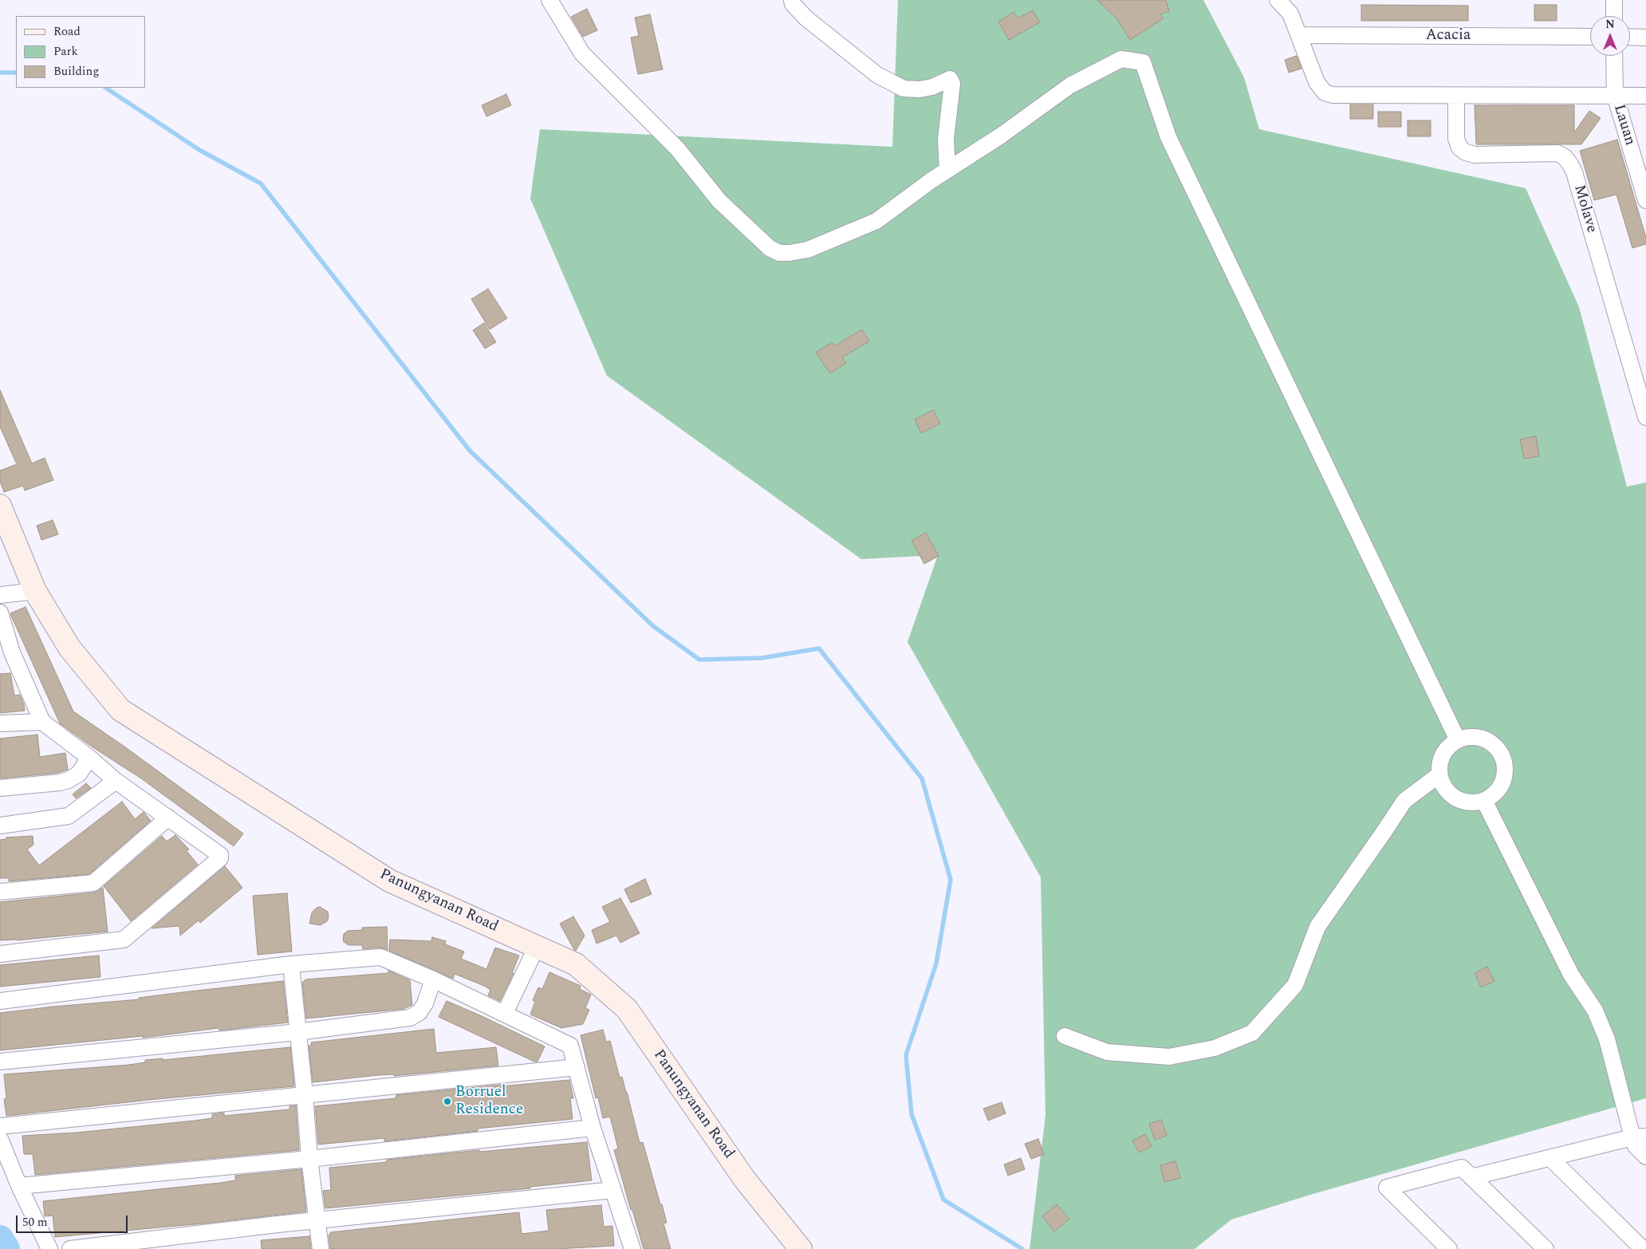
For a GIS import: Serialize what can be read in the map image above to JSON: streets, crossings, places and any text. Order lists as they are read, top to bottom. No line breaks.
{"streets":{"street":["Acacia","Lauan","Molave","Panungyanan Road"]},"places":["Borruel Residence"],"legend":["Road","Park","Building"],"scale_bar":"50 m","north":"top"}
